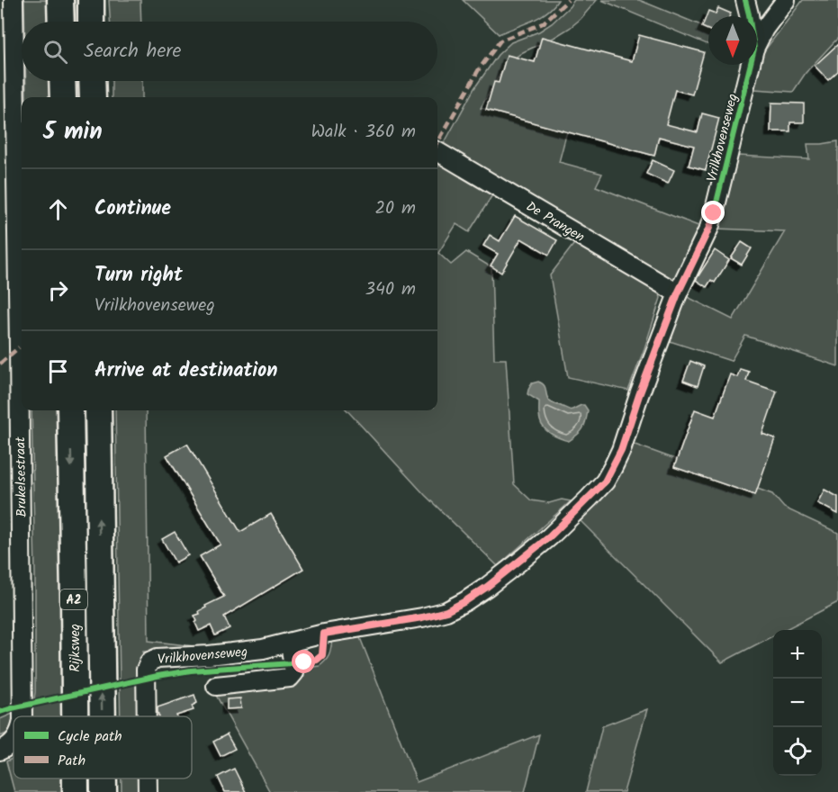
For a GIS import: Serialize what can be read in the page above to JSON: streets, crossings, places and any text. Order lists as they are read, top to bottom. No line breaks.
{"streets":{"highway":["A2","Rijksweg"],"street":["Vrilkhovenseweg","De Prangen","Brukelsestraat"]},"crossings":[["Vrilkhovenseweg","De Prangen"]],"legend":["Cycle path","Path"],"north":"bottom","page":{"search":"Search here","heading":["5 min","Walk · 360 m"],"list":[["Continue","20 m"],["Turn right","Vrilkhovenseweg","340 m"],"Arrive at destination"],"map_buttons":["+","−"]}}
